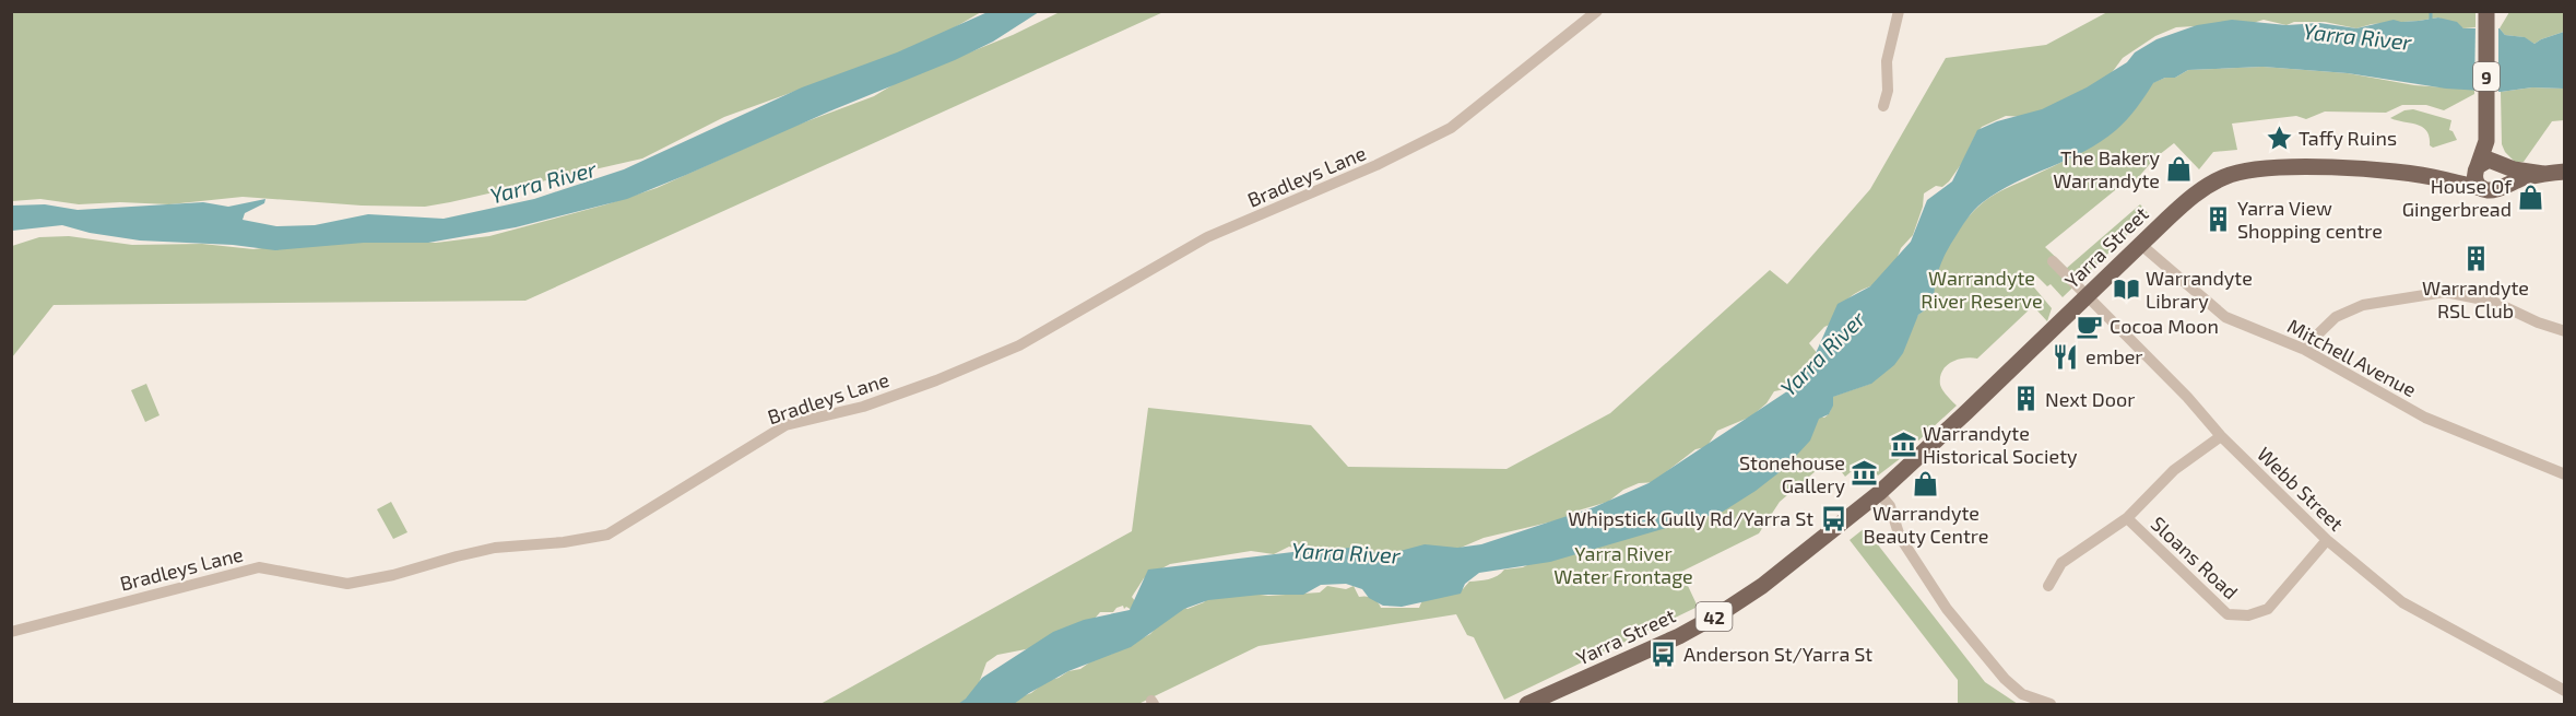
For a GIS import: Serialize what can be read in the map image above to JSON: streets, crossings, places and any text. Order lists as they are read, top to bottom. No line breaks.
{"streets":{"main road":["9","Yarra Street","42"],"street":["Bradleys Lane","Mitchell Avenue","Webb Street","Sloans Road"]},"crossings":[["9","Yarra Street"],["Yarra Street","Mitchell Avenue"],["Yarra Street","Webb Street"],["Webb Street","Sloans Road"]],"water":["Yarra River"],"parks":["Warrandyte River Reserve","Yarra River Water Frontage"],"places":{"place":["Taffy Ruins"],"shop":["The Bakery Warrandyte","House Of Gingerbread","Warrandyte Beauty Centre"],"building":["Yarra View Shopping centre","Warrandyte RSL Club","Next Door"],"library":["Warrandyte Library"],"cafe":["Cocoa Moon"],"restaurant":["ember"],"museum":["Warrandyte Historical Society","Stonehouse Gallery"],"bus stop":["Whipstick Gully Rd/Yarra St","Anderson St/Yarra St"]}}
